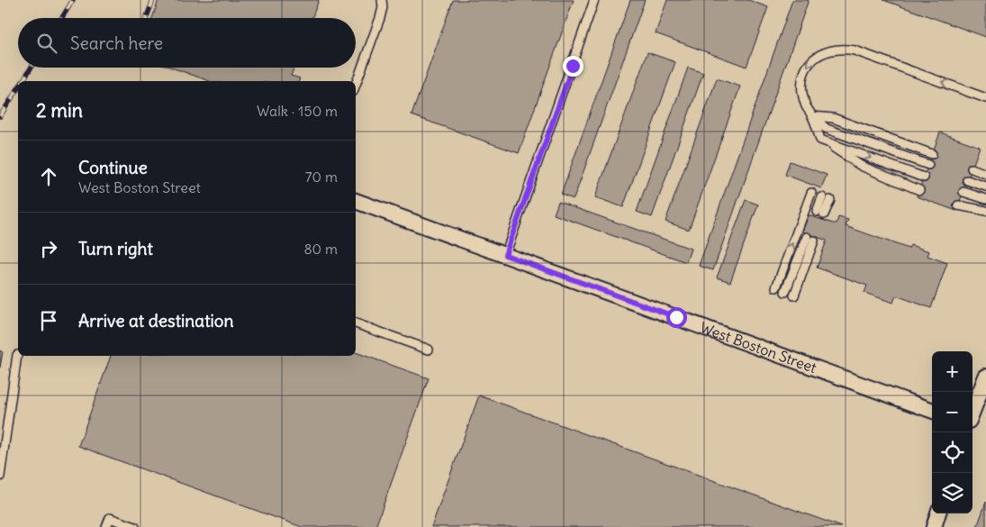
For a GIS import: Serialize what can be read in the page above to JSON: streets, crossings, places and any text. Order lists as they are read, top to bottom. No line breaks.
{"streets":{"street":["West Boston Street"]},"page":{"search":"Search here","heading":["2 min","Walk · 150 m"],"list":[["Continue","West Boston Street","70 m"],["Turn right","80 m"],"Arrive at destination"],"map_buttons":["+","−"]}}
